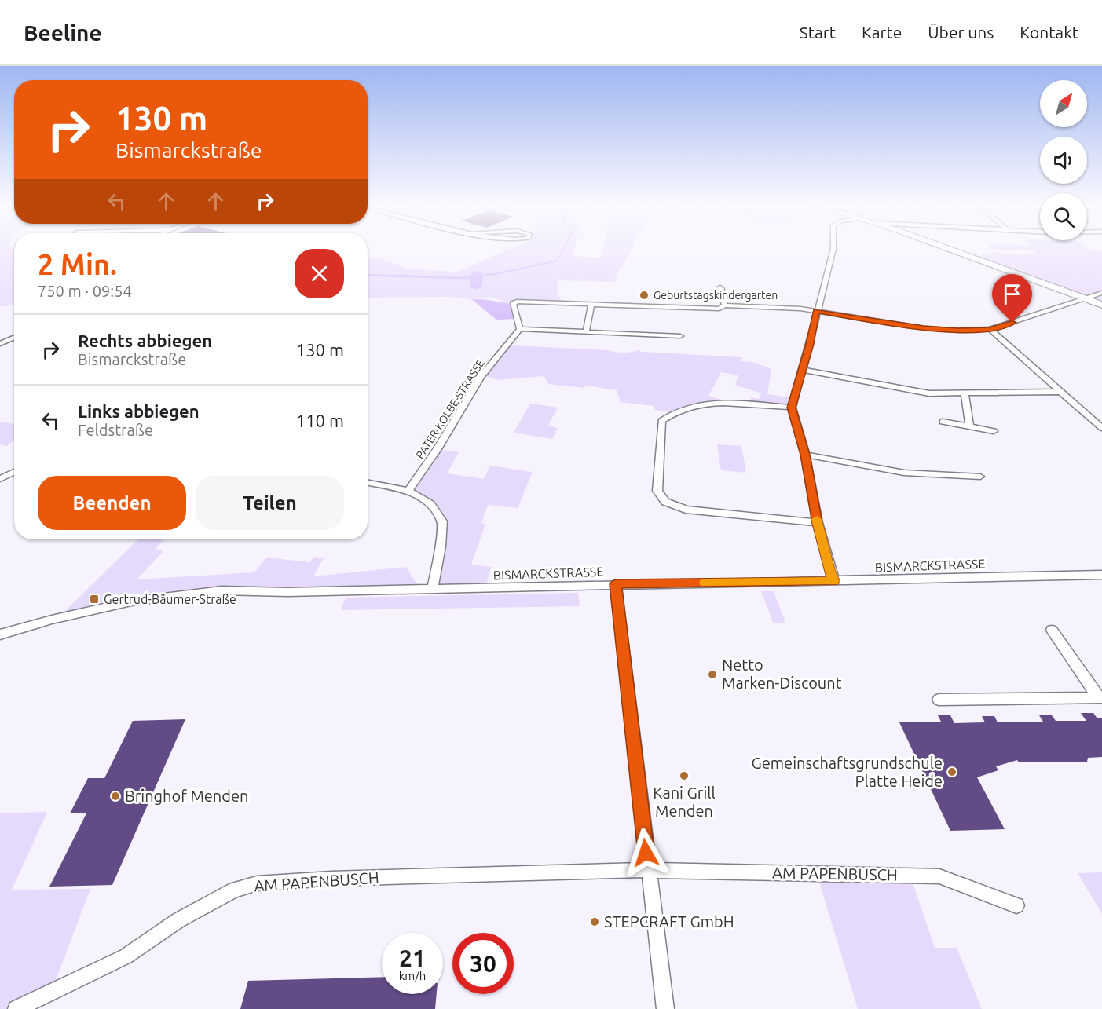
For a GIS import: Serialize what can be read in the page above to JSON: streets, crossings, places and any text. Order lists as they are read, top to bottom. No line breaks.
{"streets":{"street":["PATER-KOLBE-STRASSE","BISMARCKSTRASSE","AM PAPENBUSCH"]},"places":{"other":["Geburtstagskindergarten","Netto Marken-Discount","Gemeinschaftsgrundschule Platte Heide","Kani Grill Menden","Bringhof Menden","STEPCRAFT GmbH"],"transit":["Gertrud-Bäumer-Straße"]},"north":"top right","page":{"header":"Beeline","nav":["Start","Karte","Über uns","Kontakt"],"turn":["130 m","Bismarckstraße"],"heading":["2 Min.","750 m · 09:54"],"list":[{"name":"Rechts abbiegen","note":"Bismarckstraße","value":"130 m"},{"name":"Links abbiegen","note":"Feldstraße","value":"110 m"}],"buttons":["Beenden","Teilen"],"speed":"21 km/h","limit":"30"}}
